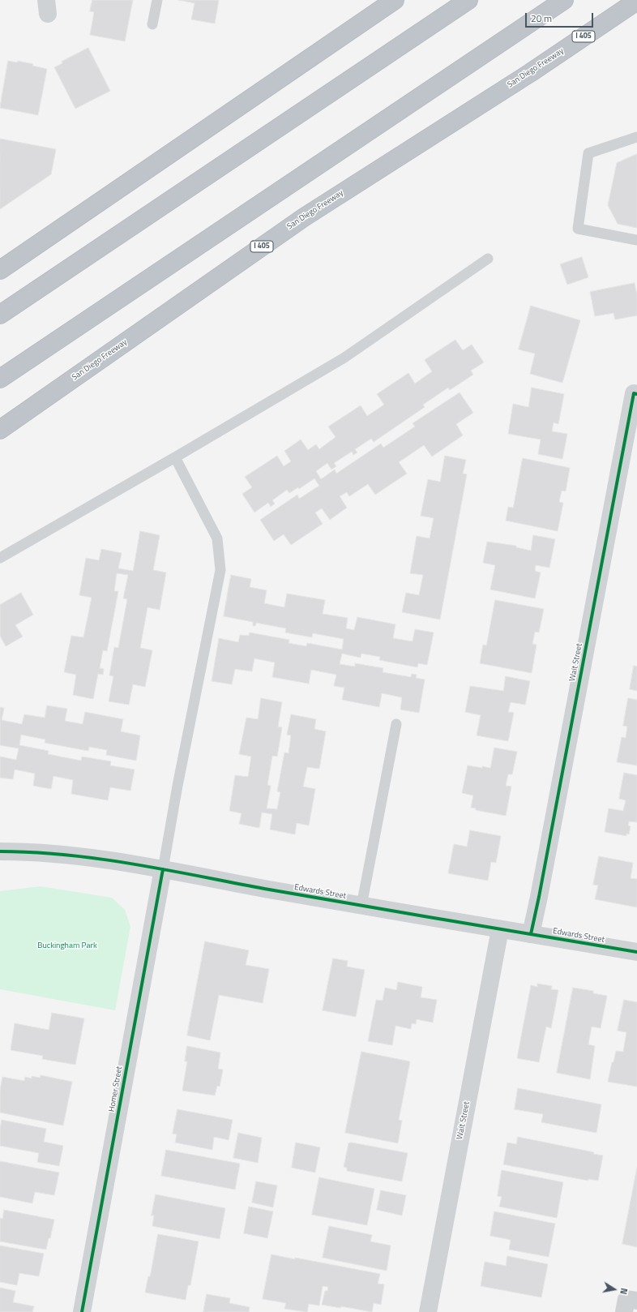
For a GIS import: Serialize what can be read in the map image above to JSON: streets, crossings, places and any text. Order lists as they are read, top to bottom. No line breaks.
{"streets":{"highway":["I 405","San Diego Freeway"],"street":["Walt Street","Edwards Street","Homer Street"]},"crossings":[["Walt Street","Edwards Street"],["Edwards Street","Homer Street"]],"parks":["Buckingham Park"],"scale_bar":"20 m","north":"right"}
